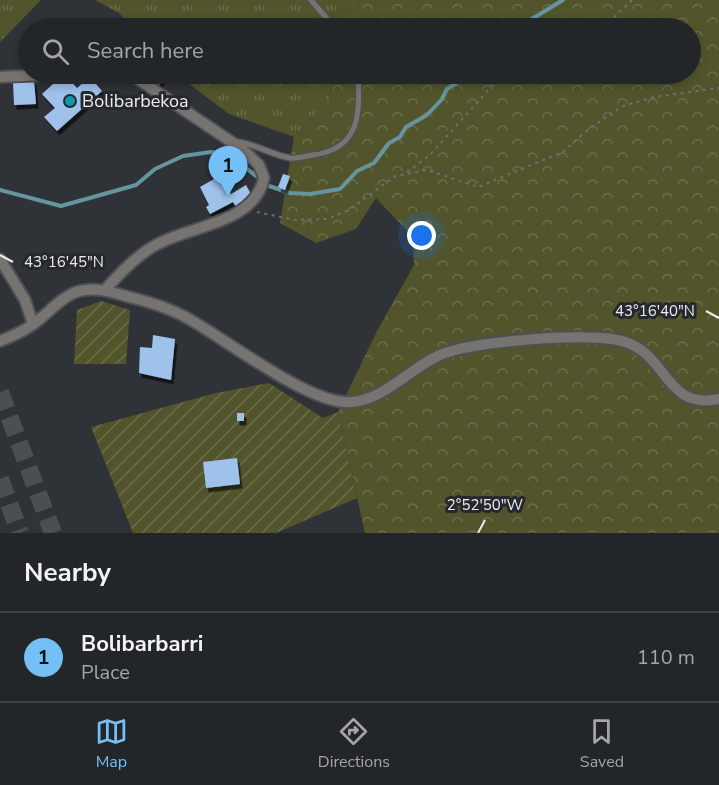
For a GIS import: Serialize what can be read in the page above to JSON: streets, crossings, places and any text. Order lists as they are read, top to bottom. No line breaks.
{"places":["Bolibarbekoa"],"page":{"search":"Search here","pins":"1","heading":"Nearby","list":[{"mark":"1","name":"Bolibarbarri","note":"Place","value":"110 m"}],"nav":["Map","Directions","Saved"]},"coordinates":["43°16'45\"N","43°16'40\"N","2°52'50\"W"]}
